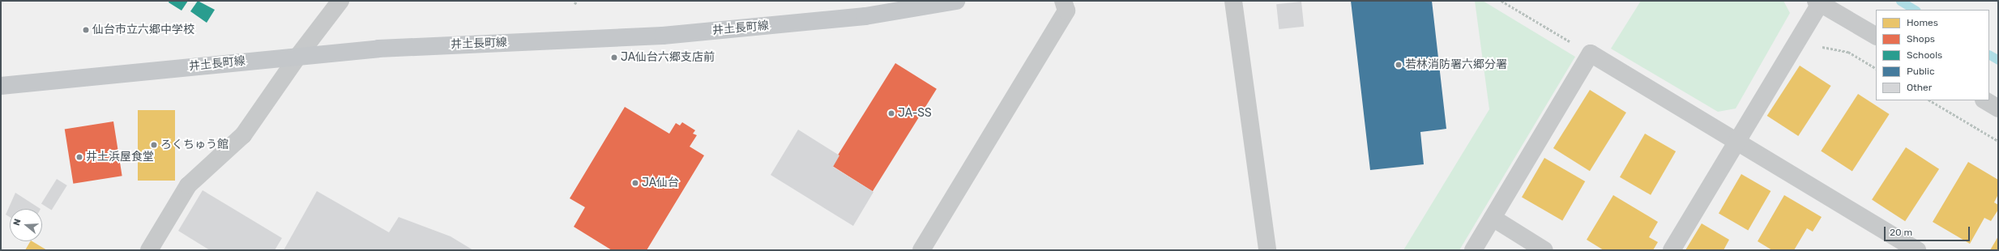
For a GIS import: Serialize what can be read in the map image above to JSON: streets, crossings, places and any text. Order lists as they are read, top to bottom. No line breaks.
{"streets":{"main road":["井土長町線"]},"places":["仙台市立六郷中学校","JA仙台六郷支店前","若林消防署六郷分署","JA-SS","ろくちゅう館","井土浜屋食堂","JA仙台"],"legend":["Homes","Shops","Schools","Public","Other"],"scale_bar":"20 m","north":"left"}
